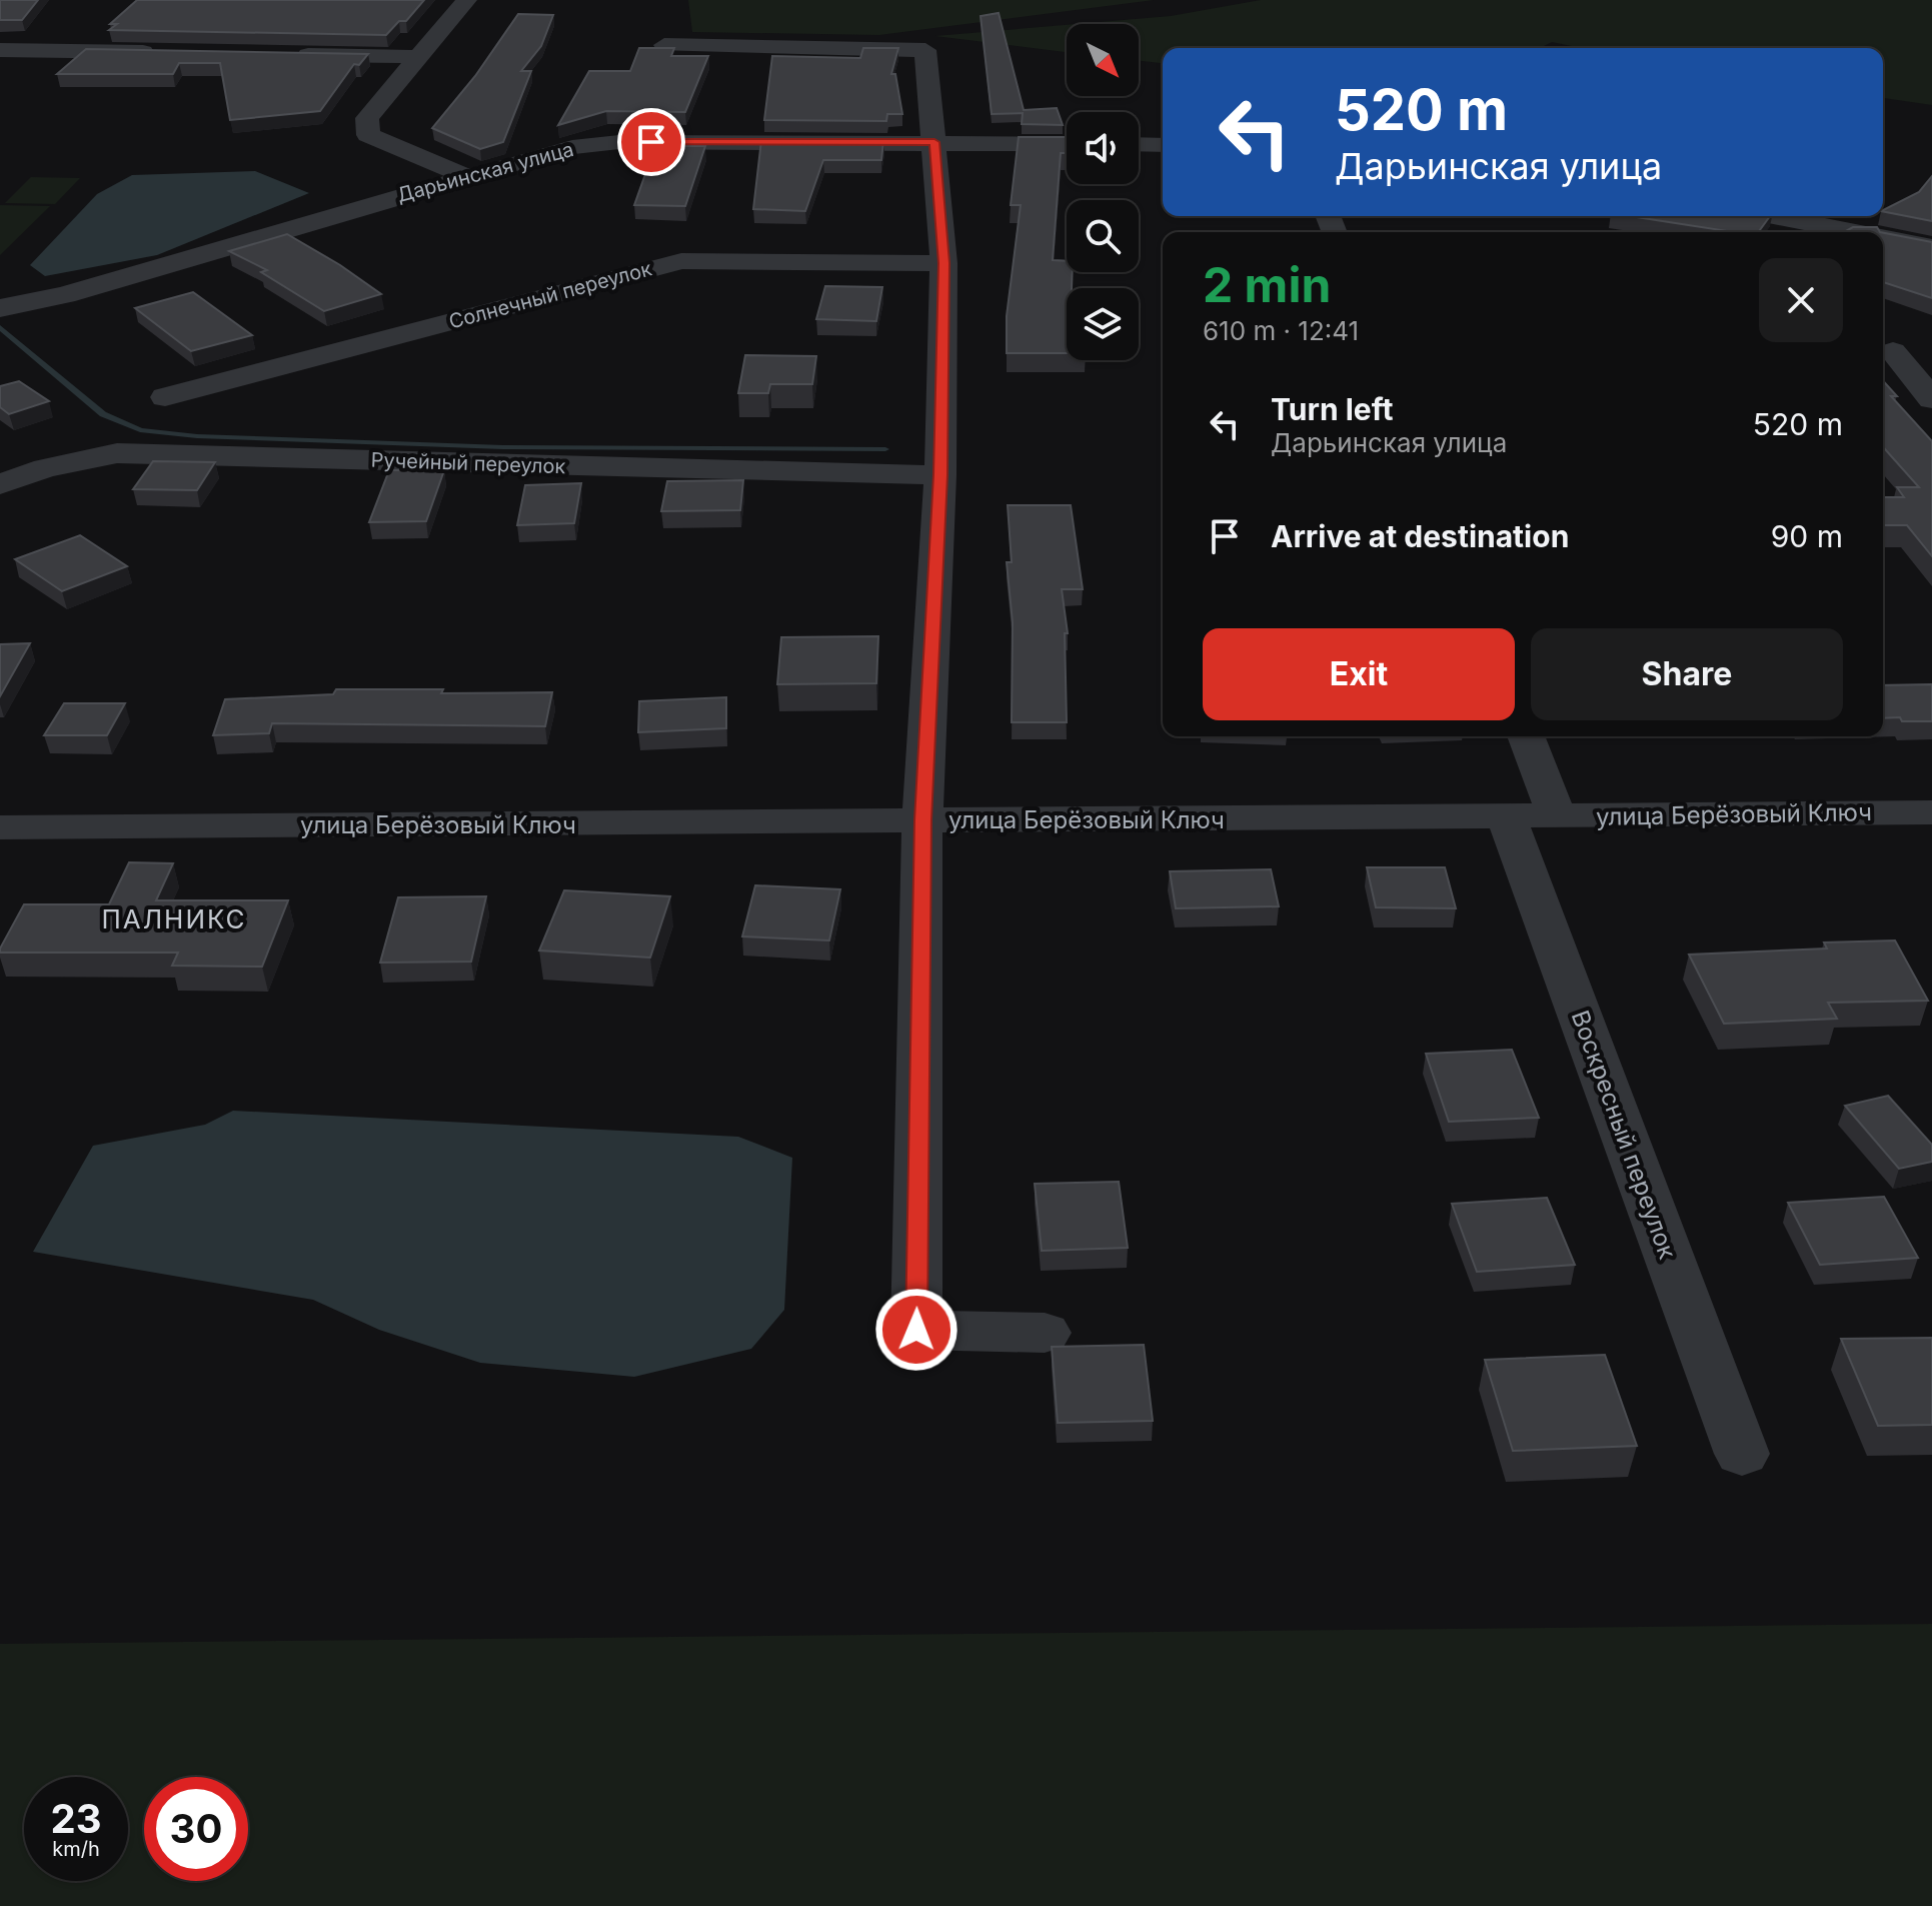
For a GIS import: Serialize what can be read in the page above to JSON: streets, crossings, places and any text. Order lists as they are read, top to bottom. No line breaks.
{"streets":{"street":["Дарьинская улица","Солнечный переулок","Ручейный переулок","улица Берёзовый Ключ","Воскресный переулок"]},"crossings":[["улица Берёзовый Ключ","Воскресный переулок"]],"districts":["ПАЛНИКС"],"north":"bottom right","page":{"turn":["520 m","Дарьинская улица"],"heading":["2 min","610 m · 12:41"],"list":[{"name":"Turn left","note":"Дарьинская улица","value":"520 m"},{"name":"Arrive at destination","value":"90 m"}],"buttons":["Exit","Share"],"speed":"23 km/h","limit":"30"}}
